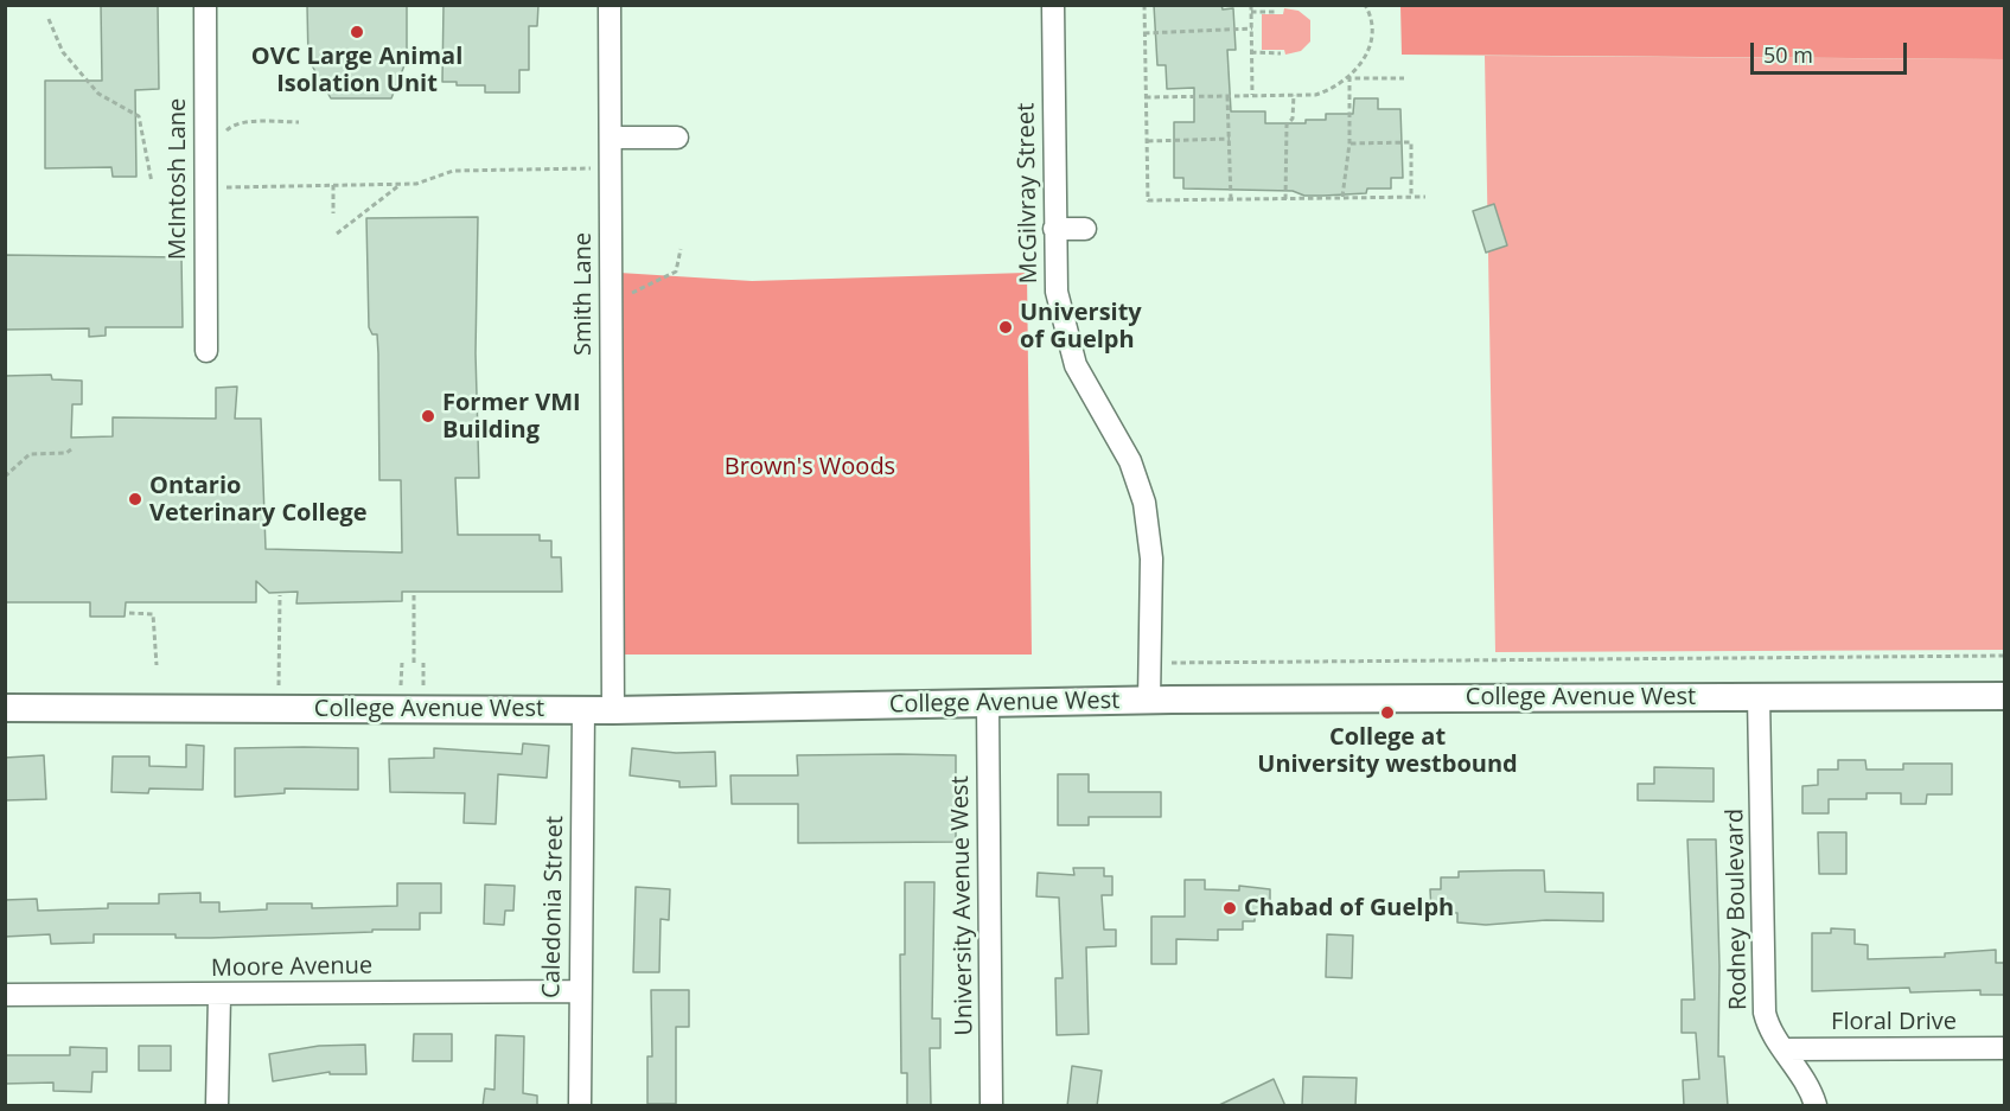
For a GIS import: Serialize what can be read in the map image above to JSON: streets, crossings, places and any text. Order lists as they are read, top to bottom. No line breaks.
{"streets":{"main road":["College Avenue West"],"street":["McIntosh Lane","McGilvray Street","Smith Lane","University Avenue West","Caledonia Street","Rodney Boulevard","Moore Avenue","Floral Drive"]},"crossings":[["McGilvray Street","College Avenue West"],["Smith Lane","College Avenue West"],["College Avenue West","University Avenue West"],["College Avenue West","Caledonia Street"],["College Avenue West","Rodney Boulevard"],["Caledonia Street","Moore Avenue"],["Rodney Boulevard","Floral Drive"]],"parks":["Brown's Woods"],"places":["OVC Large Animal Isolation Unit","University of Guelph","Former VMI Building","Ontario Veterinary College","College at University westbound","Chabad of Guelph"],"scale_bar":"50 m"}
